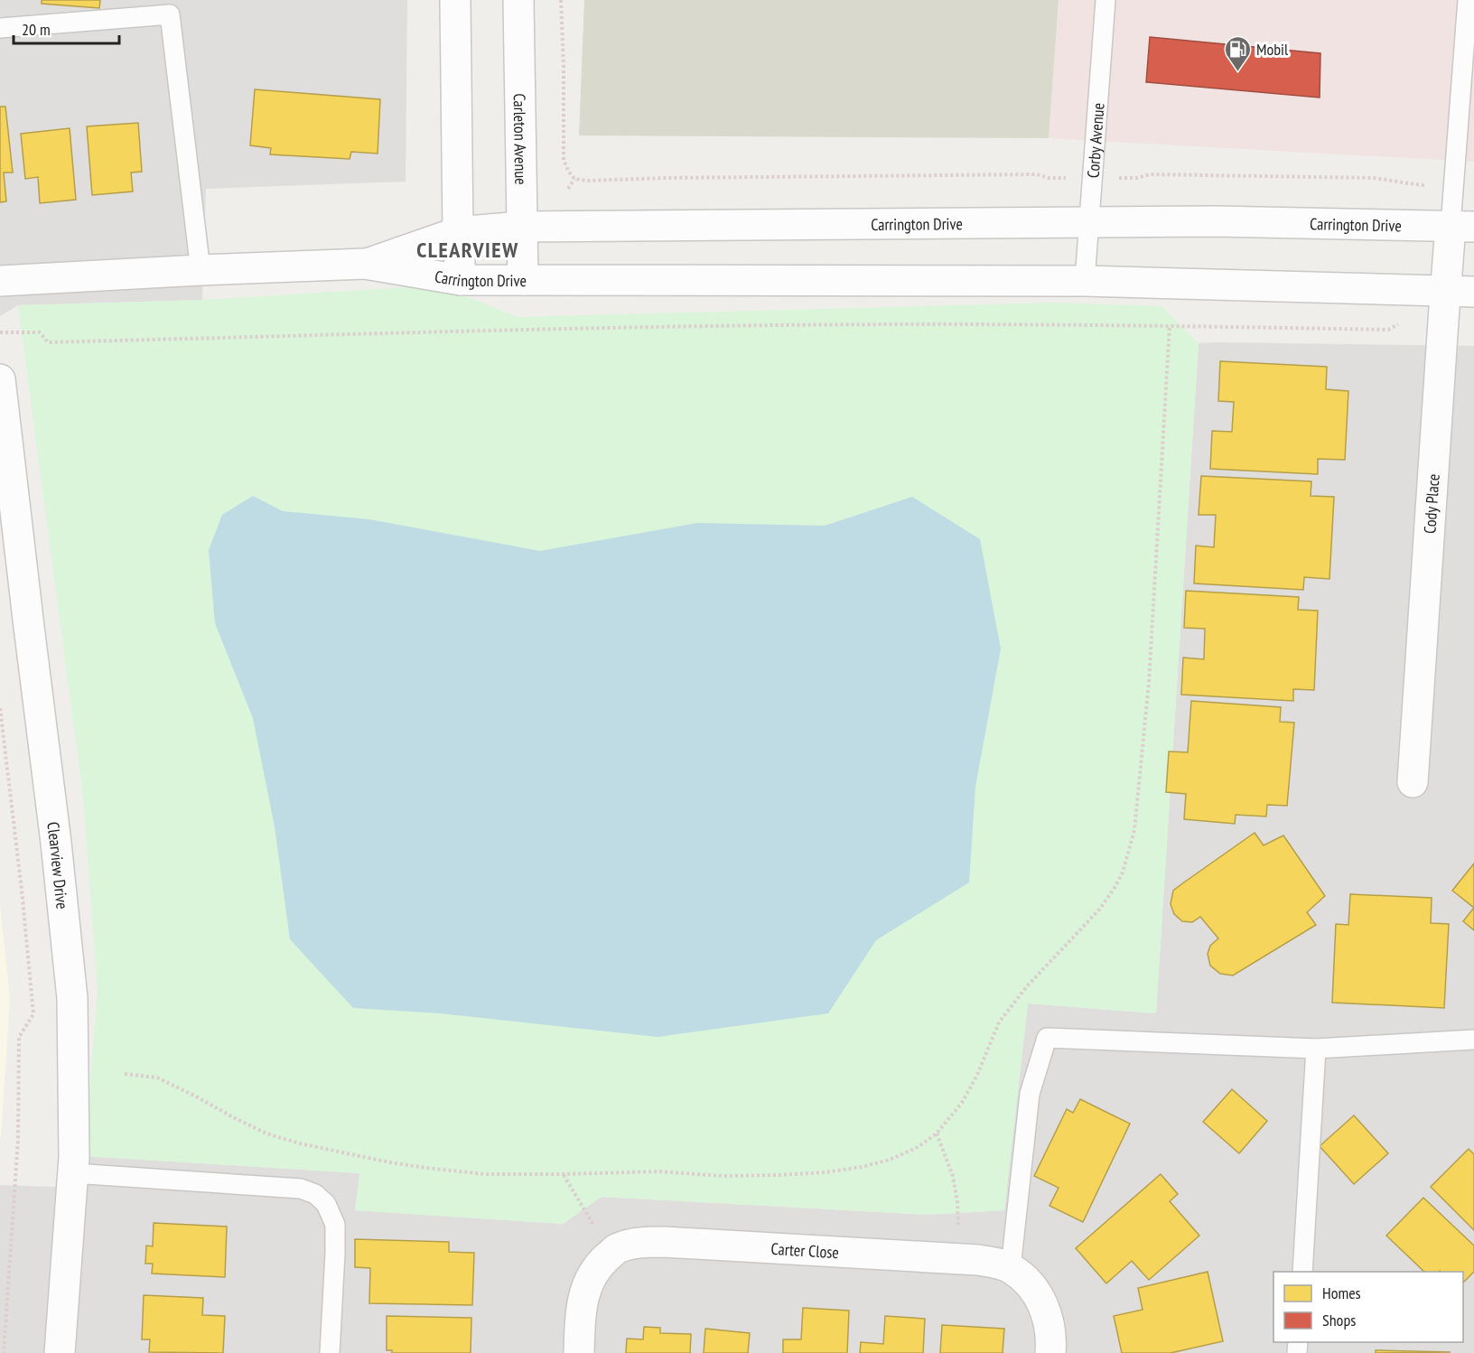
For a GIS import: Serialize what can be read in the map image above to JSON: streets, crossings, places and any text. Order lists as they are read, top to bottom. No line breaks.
{"streets":{"street":["Carleton Avenue","Carrington Drive","Cody Place","Clearview Drive","Carter Close"],"lane":["Corby Avenue"]},"crossings":[["Carleton Avenue","Carrington Drive"],["Corby Avenue","Carrington Drive"],["Carrington Drive","Cody Place"]],"districts":["CLEARVIEW"],"places":{"fuel station":["Mobil"]},"legend":["Homes","Shops"],"scale_bar":"20 m"}
